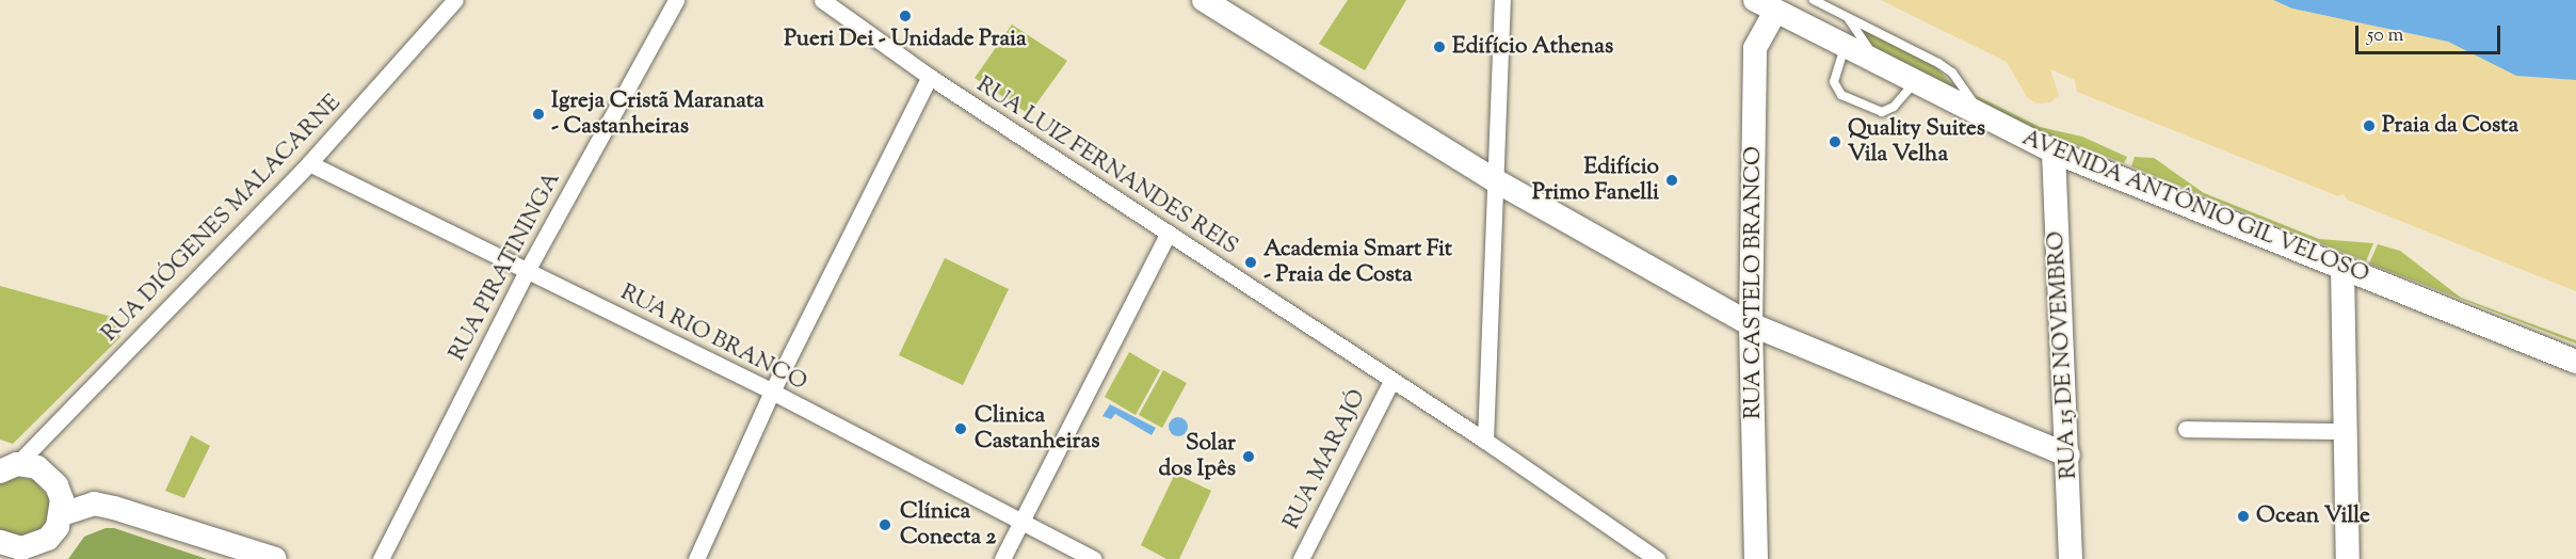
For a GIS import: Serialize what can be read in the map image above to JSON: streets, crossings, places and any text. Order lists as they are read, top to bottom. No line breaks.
{"streets":{"street":["RUA LUIZ FERNANDES REIS","AVENIDA ANTÔNIO GIL VELOSO","RUA DIÓGENES MALACARNE","RUA PIRATININGA","RUA CASTELO BRANCO","RUA RIO BRANCO","RUA 15 DE NOVEMBRO","RUA MARAJÓ"]},"crossings":[["RUA LUIZ FERNANDES REIS","RUA MARAJÓ"],["AVENIDA ANTÔNIO GIL VELOSO","RUA CASTELO BRANCO"],["AVENIDA ANTÔNIO GIL VELOSO","RUA 15 DE NOVEMBRO"],["RUA DIÓGENES MALACARNE","RUA RIO BRANCO"],["RUA PIRATININGA","RUA RIO BRANCO"]],"places":["Pueri Dei - Unidade Praia","Edifício Athenas","Igreja Cristã Maranata - Castanheiras","Praia da Costa","Quality Suites Vila Velha","Edifício Primo Fanelli","Academia Smart Fit - Praia de Costa","Clinica Castanheiras","Solar dos Ipês","Ocean Ville","Clínica Conecta 2"],"scale_bar":"50 m"}
